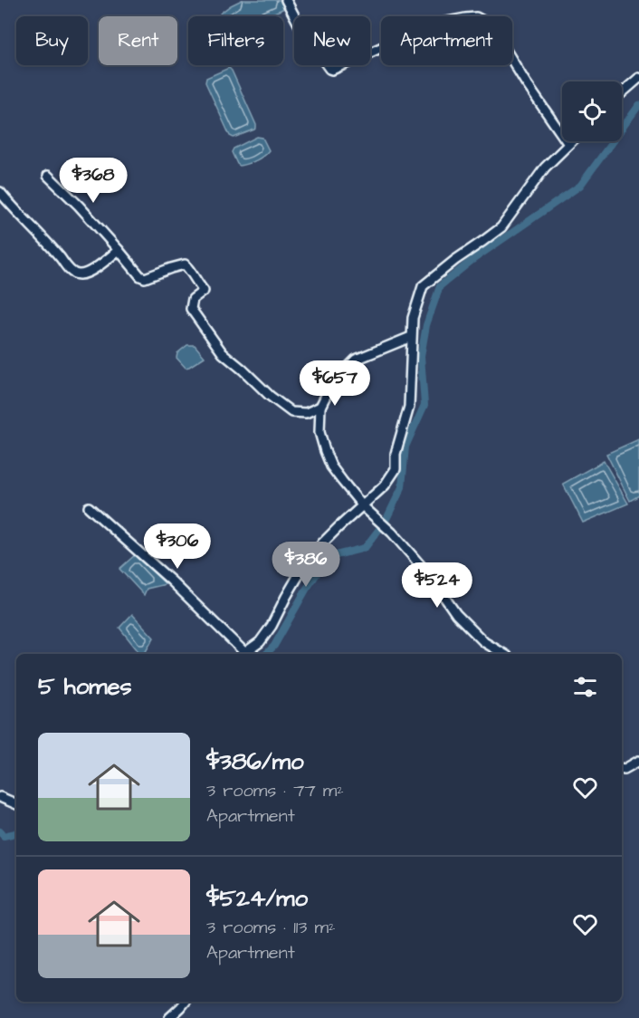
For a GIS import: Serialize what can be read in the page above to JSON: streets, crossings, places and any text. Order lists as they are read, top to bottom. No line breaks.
{"page":{"chip":["Buy","Rent","Filters","New","Apartment"],"price":["$368","$657","$306","$386","$524"],"heading":"5 homes","list":[{"name":"$386/mo","note":"3 rooms · 77 m² · Apartment"},{"name":"$524/mo","note":"3 rooms · 113 m² · Apartment"}]}}
